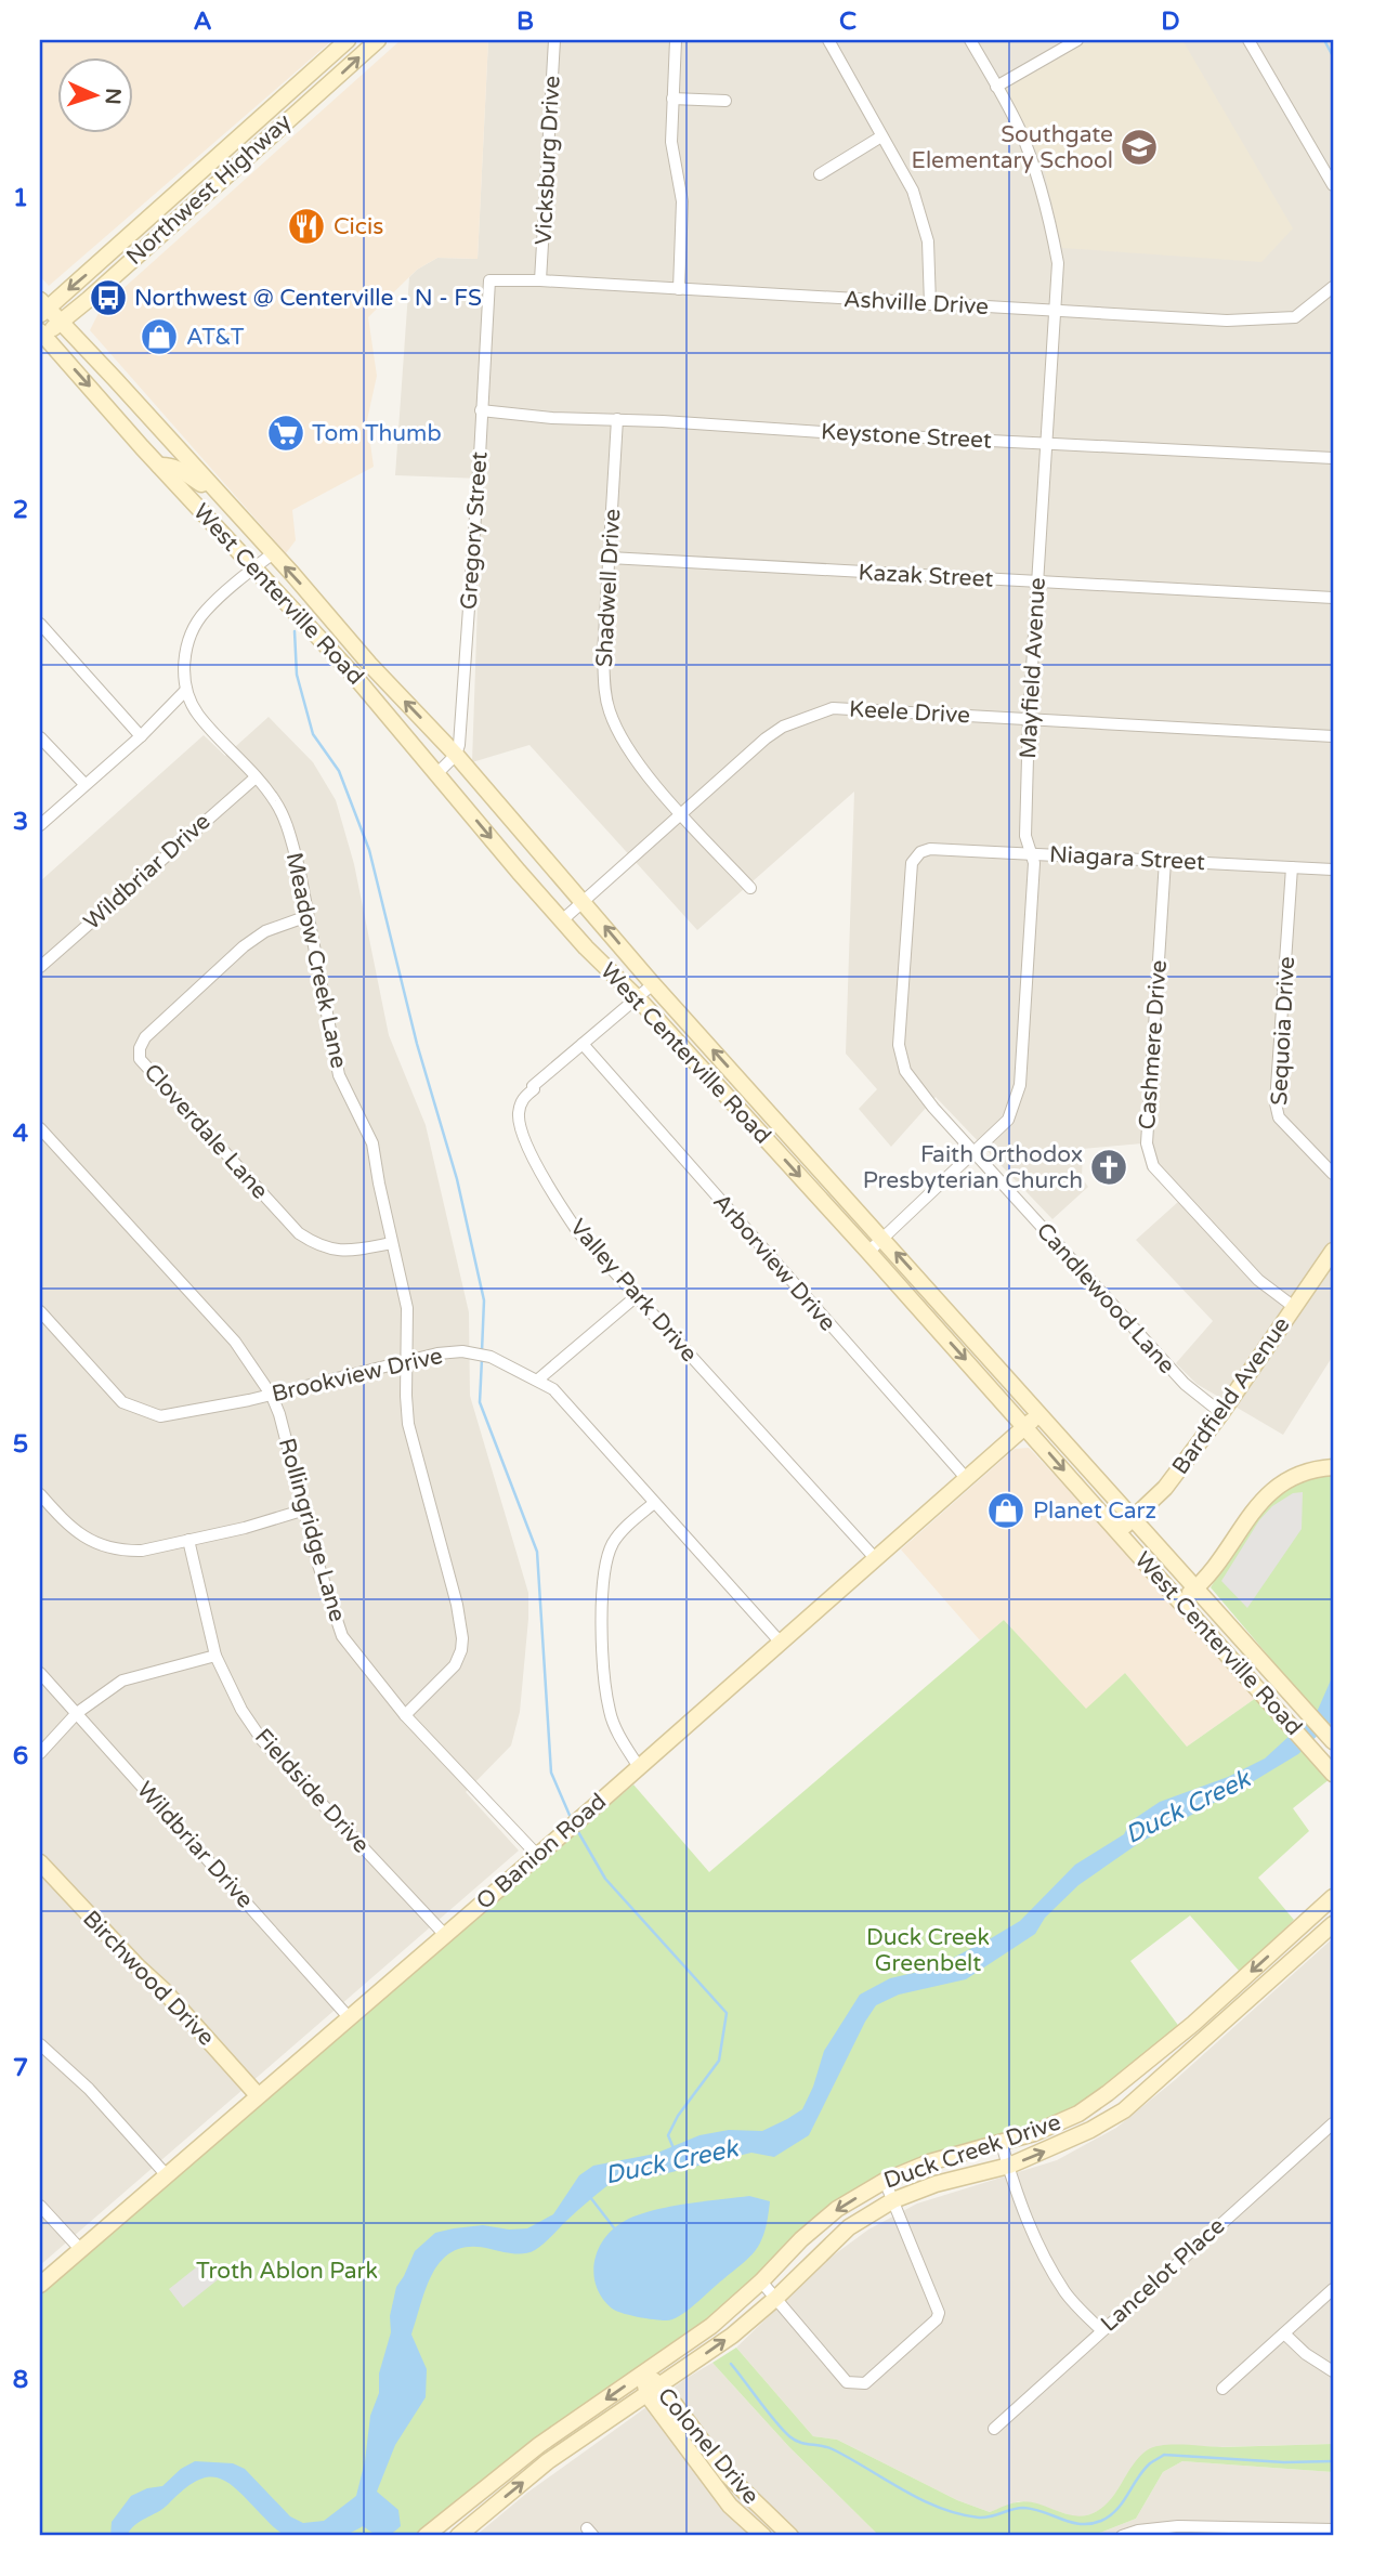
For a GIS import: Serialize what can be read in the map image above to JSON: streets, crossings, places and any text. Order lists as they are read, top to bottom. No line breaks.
{"streets":{"main road":["Northwest Highway","West Centerville Road","Bardfield Avenue","O Banion Road","Birchwood Drive","Duck Creek Drive","Colonel Drive"],"street":["Vicksburg Drive","Ashville Drive","Keystone Street","Gregory Street","Kazak Street","Shadwell Drive","Mayfield Avenue","Keele Drive","Niagara Street","Wildbriar Drive","Meadow Creek Lane","Sequoia Drive","Cashmere Drive","Cloverdale Lane","Arborview Drive","Valley Park Drive","Candlewood Lane","Brookview Drive","Rollingridge Lane","Fieldside Drive","Lancelot Place"]},"crossings":[["Vicksburg Drive","Ashville Drive"],["Northwest Highway","West Centerville Road"],["Ashville Drive","Gregory Street"],["Ashville Drive","Mayfield Avenue"],["Keystone Street","Gregory Street"],["Keystone Street","Shadwell Drive"],["Keystone Street","Mayfield Avenue"],["Gregory Street","West Centerville Road"],["Kazak Street","Shadwell Drive"],["Kazak Street","Mayfield Avenue"],["Shadwell Drive","Keele Drive"],["West Centerville Road","Mayfield Avenue"],["West Centerville Road","Keele Drive"],["West Centerville Road","Valley Park Drive"],["West Centerville Road","Bardfield Avenue"],["West Centerville Road","O Banion Road"],["Mayfield Avenue","Keele Drive"],["Mayfield Avenue","Niagara Street"],["Mayfield Avenue","Candlewood Lane"],["Niagara Street","Sequoia Drive"],["Niagara Street","Cashmere Drive"],["Niagara Street","Candlewood Lane"],["Wildbriar Drive","Meadow Creek Lane"],["Wildbriar Drive","O Banion Road"],["Meadow Creek Lane","Cloverdale Lane"],["Meadow Creek Lane","Brookview Drive"],["Meadow Creek Lane","Rollingridge Lane"],["Cashmere Drive","Bardfield Avenue"],["Arborview Drive","Valley Park Drive"],["Arborview Drive","O Banion Road"],["Valley Park Drive","O Banion Road"],["Candlewood Lane","Bardfield Avenue"],["Brookview Drive","Rollingridge Lane"],["Brookview Drive","O Banion Road"],["Rollingridge Lane","O Banion Road"],["Fieldside Drive","O Banion Road"],["O Banion Road","Birchwood Drive"],["Duck Creek Drive","Colonel Drive"]],"water":["Duck Creek"],"parks":["Duck Creek Greenbelt","Troth Ablon Park"],"places":{"school or university":["Southgate Elementary School"],"restaurant":["Cicis"],"bus stop":["Northwest @ Centerville - N - FS"],"shop":["AT&T","Planet Carz"],"supermarket":["Tom Thumb"],"church":["Faith Orthodox Presbyterian Church"]},"north":"right","grid":{"columns":["A","B","C","D"],"rows":["1","2","3","4","5","6","7","8"]}}
